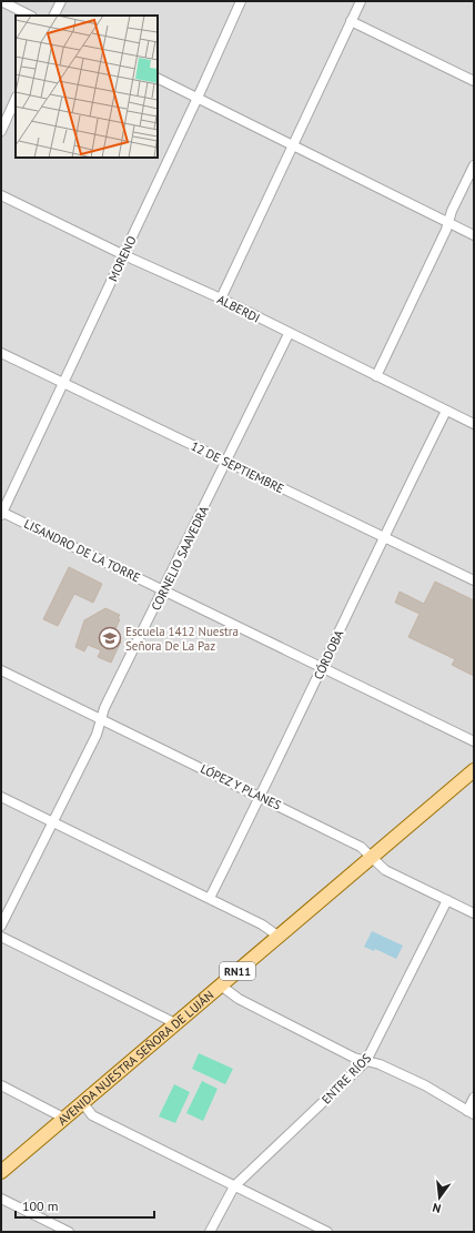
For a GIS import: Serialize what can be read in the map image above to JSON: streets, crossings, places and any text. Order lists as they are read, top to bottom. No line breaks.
{"streets":{"main road":["RN11","AVENIDA NUESTRA SEÑORA DE LUJÁN"],"street":["MORENO","ALBERDI","12 DE SEPTIEMBRE","LISANDRO DE LA TORRE","CORNELIO SAAVEDRA","CÓRDOBA","LÓPEZ Y PLANES","ENTRE RÍOS"]},"crossings":[["MORENO","ALBERDI"],["MORENO","12 DE SEPTIEMBRE"],["MORENO","LISANDRO DE LA TORRE"],["ALBERDI","CORNELIO SAAVEDRA"],["ALBERDI","CÓRDOBA"],["12 DE SEPTIEMBRE","CORNELIO SAAVEDRA"],["12 DE SEPTIEMBRE","CÓRDOBA"],["LISANDRO DE LA TORRE","CORNELIO SAAVEDRA"],["LISANDRO DE LA TORRE","CÓRDOBA"],["CORNELIO SAAVEDRA","LÓPEZ Y PLANES"],["CÓRDOBA","LÓPEZ Y PLANES"],["LÓPEZ Y PLANES","AVENIDA NUESTRA SEÑORA DE LUJÁN"],["LÓPEZ Y PLANES","ENTRE RÍOS"]],"places":{"school or university":["Escuela 1412 Nuestra Señora De La Paz"]},"scale_bar":"100 m","north":"bottom"}
